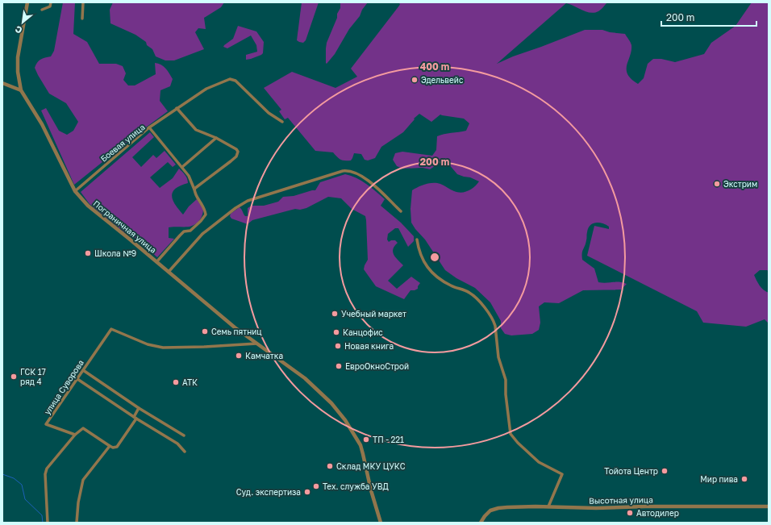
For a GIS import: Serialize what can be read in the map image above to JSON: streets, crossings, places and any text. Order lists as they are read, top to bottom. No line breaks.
{"streets":{"street":["Боевая улица","Пограничная улица","улица Суворова","Высотная улица"]},"crossings":[["Боевая улица","Пограничная улица"],["Пограничная улица","улица Суворова"]],"places":["Эдельвейс","Экстрим","Школа №9","Учебный маркет","Семь пятниц","Канцофис","Новая книга","Камчатка","ЕвроОкноСтрой","ГСК 17 ряд 4","АТК","ТП - 221","Склад МКУ ЦУКС","Тойота Центр","Мир пива","Тех. служба УВД","Суд. экспертиза","Автодилер"],"scale_bar":"200 m","north":"bottom left","rings":["400 m","200 m"]}
